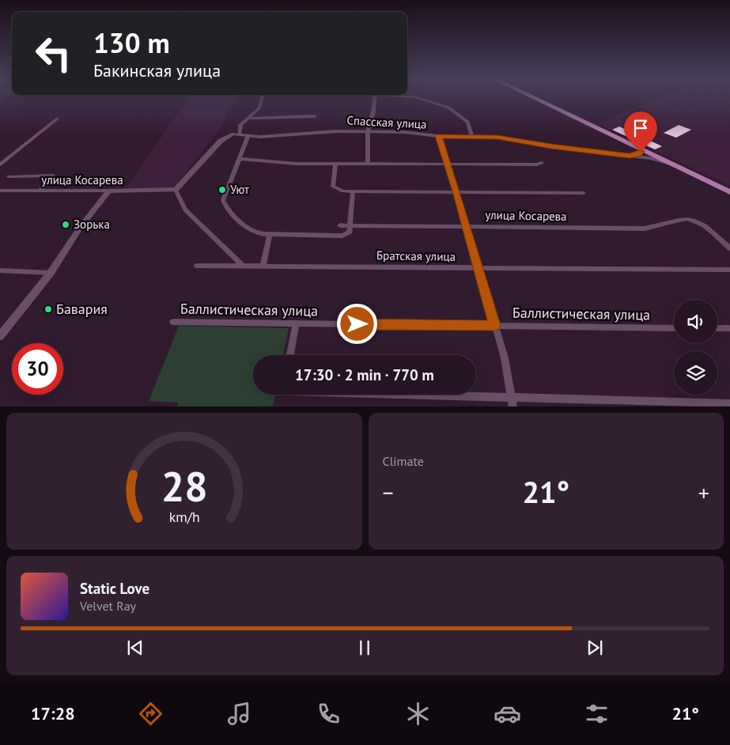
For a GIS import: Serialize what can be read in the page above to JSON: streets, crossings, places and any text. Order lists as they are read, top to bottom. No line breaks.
{"streets":{"street":["Спасская улица","улица Косарева","Братская улица","Баллистическая улица"]},"crossings":[["Спасская улица","улица Косарева"]],"places":["Уют","Зорька","Бавария"],"page":{"turn":["130 m","Бакинская улица"],"limit":"30","trip":"17:30 · 2 min · 770 m","tile":"Climate","heat":["−","21°","+"],"song":["Static Love","Velvet Ray"],"tabs":["17:28","21°"],"gauge":["28","km/h"]}}
